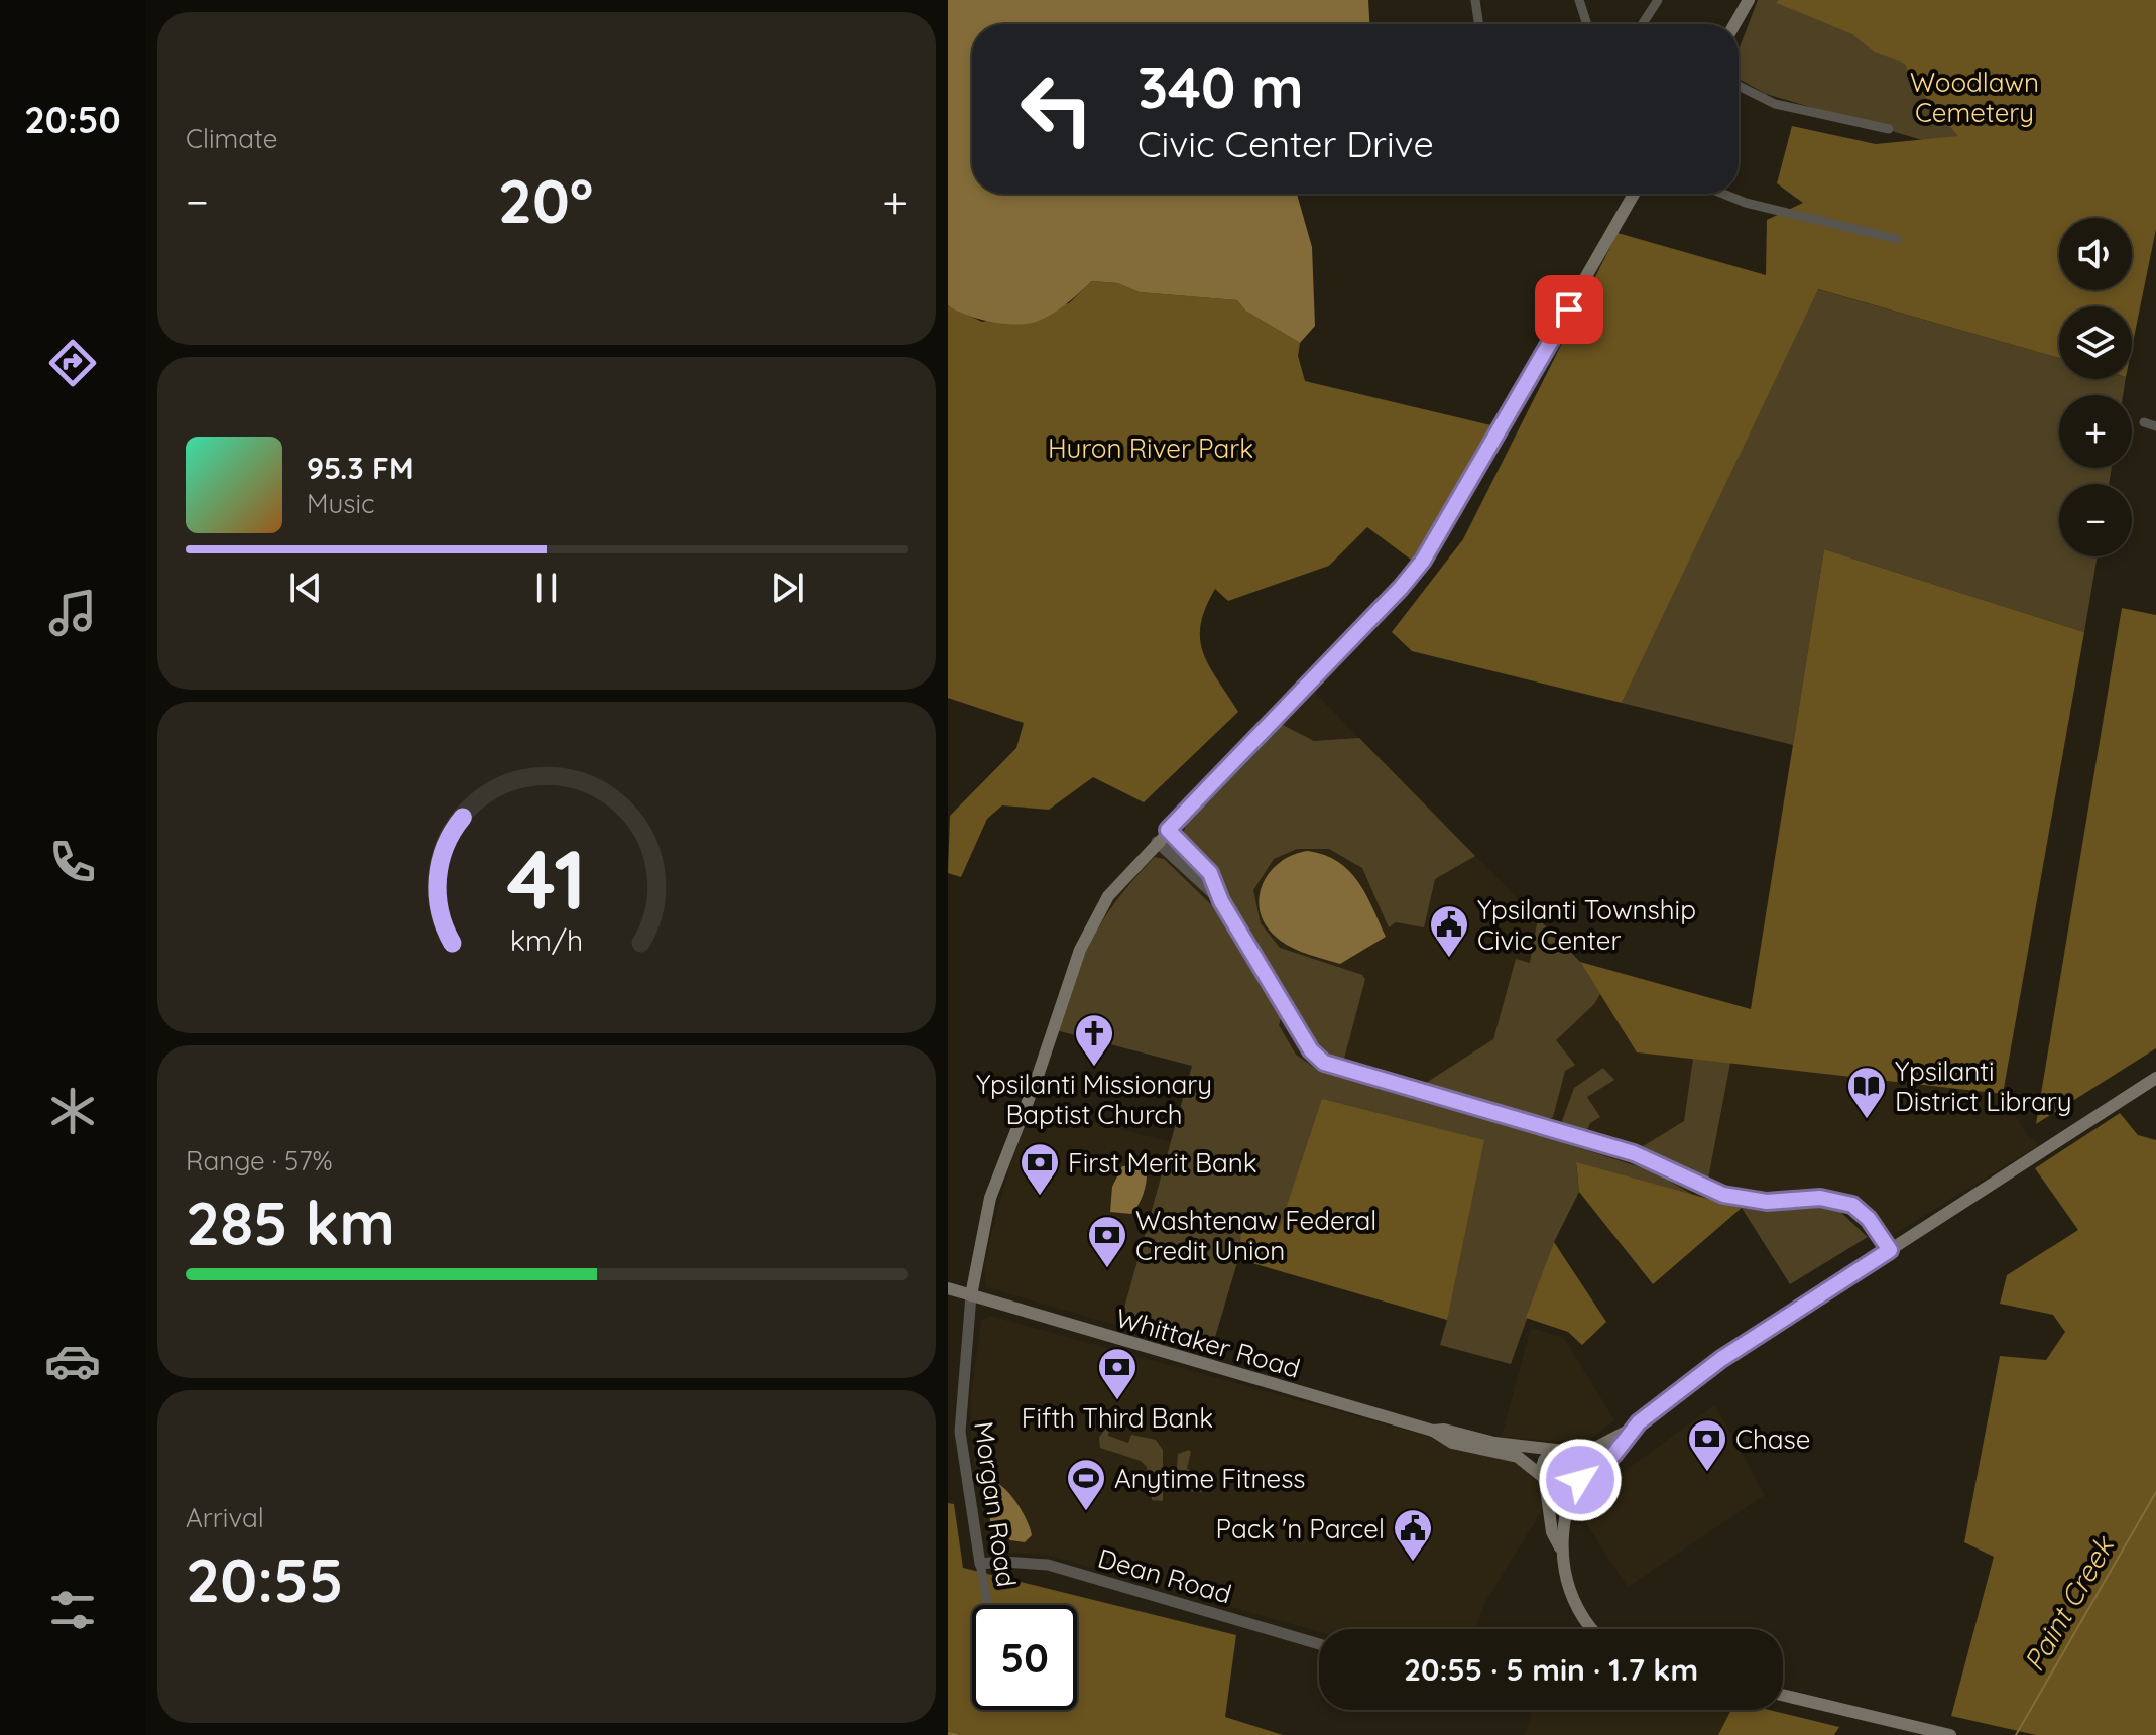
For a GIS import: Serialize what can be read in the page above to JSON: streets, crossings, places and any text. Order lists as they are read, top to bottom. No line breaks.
{"streets":{"main road":["Whittaker Road"],"street":["Morgan Road","Dean Road"]},"crossings":[["Whittaker Road","Morgan Road"],["Morgan Road","Dean Road"]],"water":["Paint Creek"],"parks":["Woodlawn Cemetery","Huron River Park"],"places":{"public building":["Ypsilanti Township Civic Center","Pack 'n Parcel"],"church":["Ypsilanti Missionary Baptist Church"],"library":["Ypsilanti District Library"],"bank":["First Merit Bank","Washtenaw Federal Credit Union","Fifth Third Bank","Chase"],"sports":["Anytime Fitness"]},"page":{"tabs":"20:50","tile":["Climate",["Range · 57%","285 km"],["Arrival","20:55"]],"turn":["340 m","Civic Center Drive"],"heat":["−","20°","+"],"map_buttons":["+","−"],"song":["95.3 FM","Music"],"limit":"50","trip":"20:55 · 5 min · 1.7 km","gauge":["41","km/h"]}}
